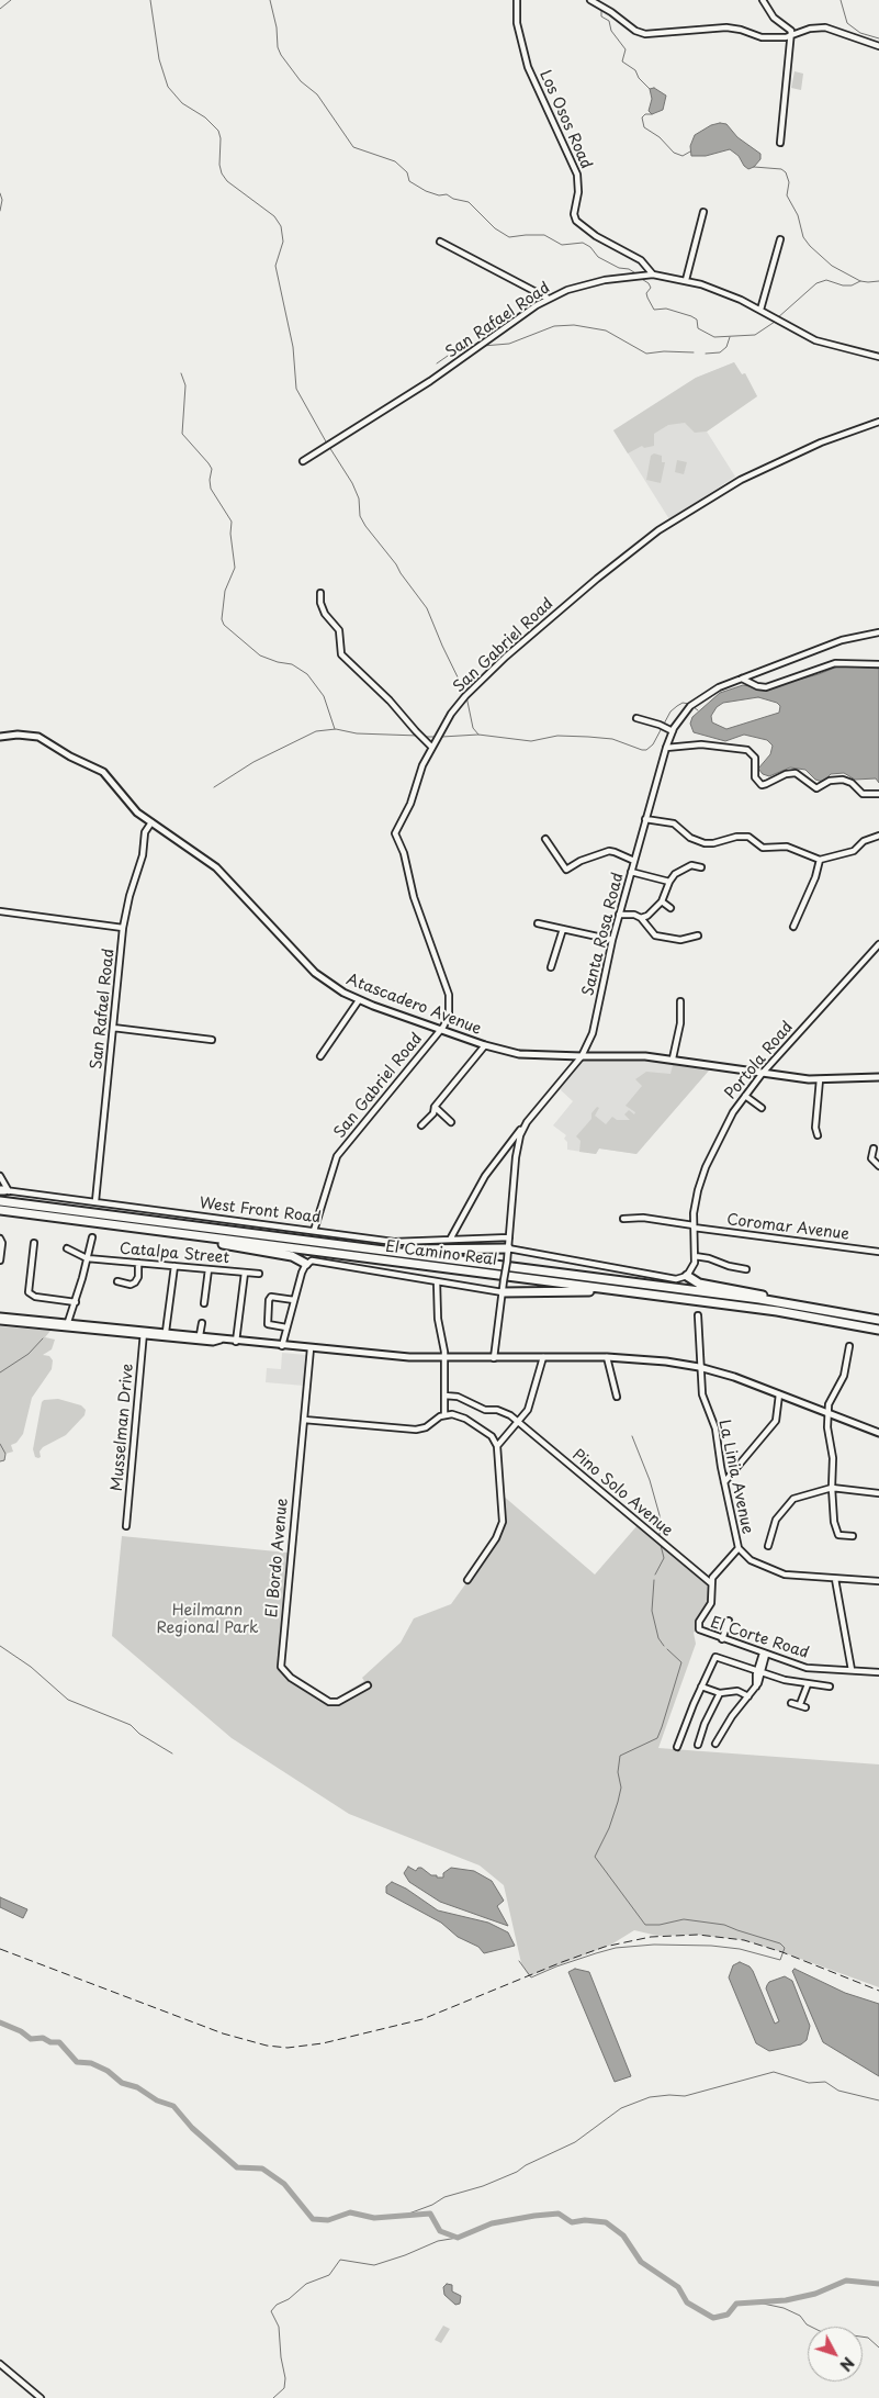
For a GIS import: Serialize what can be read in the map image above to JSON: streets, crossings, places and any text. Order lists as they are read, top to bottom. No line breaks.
{"streets":{"highway":["El Camino Real"],"main road":["Atascadero Avenue"],"street":["Los Osos Road","San Rafael Road","San Gabriel Road","Santa Rosa Road","Portola Road","West Front Road","Coromar Avenue","Catalpa Street","Musselman Drive","La Linia Avenue","Pino Solo Avenue","El Bordo Avenue","El Corte Road"]},"crossings":[["Los Osos Road","San Rafael Road"],["San Rafael Road","Atascadero Avenue"],["San Rafael Road","West Front Road"],["San Gabriel Road","Atascadero Avenue"],["San Gabriel Road","West Front Road"],["Santa Rosa Road","Atascadero Avenue"],["Santa Rosa Road","West Front Road"],["Atascadero Avenue","Portola Road"],["Portola Road","Coromar Avenue"],["La Linia Avenue","Pino Solo Avenue"],["La Linia Avenue","El Corte Road"]],"parks":["Heilmann Regional Park"],"north":"bottom right"}
